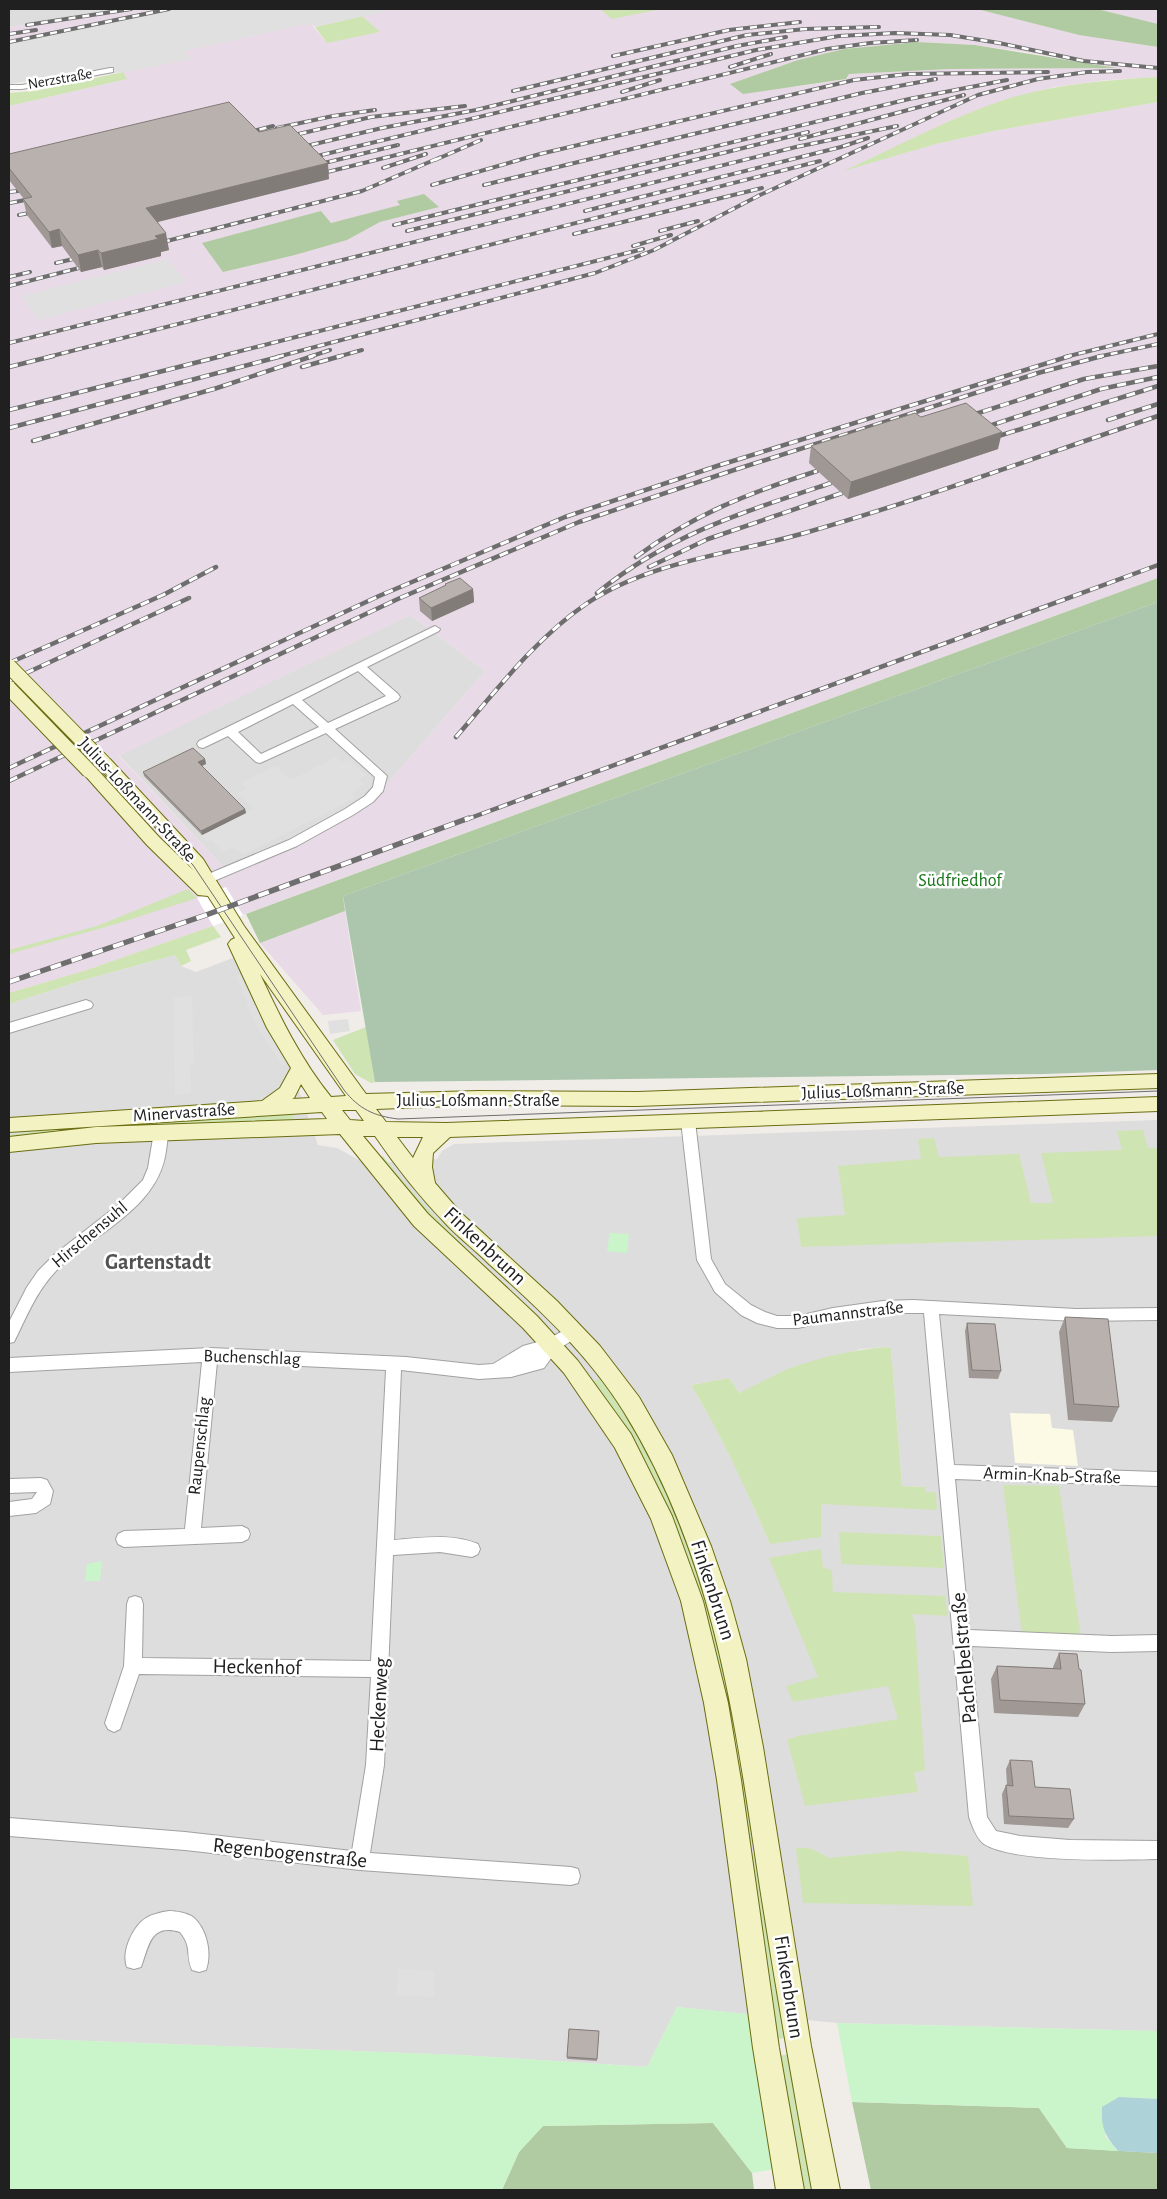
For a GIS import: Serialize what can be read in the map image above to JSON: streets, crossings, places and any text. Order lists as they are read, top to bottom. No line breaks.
{"streets":{"main road":["Julius-Loßmann-Straße","Minervastraße","Finkenbrunn"],"street":["Nerzstraße","Hirschensuhl","Paumannstraße","Buchenschlag","Raupenschlag","Armin-Knab-Straße","Pachelbelstraße","Heckenhof","Heckenweg","Regenbogenstraße"]},"crossings":[["Julius-Loßmann-Straße","Minervastraße"],["Julius-Loßmann-Straße","Finkenbrunn"],["Julius-Loßmann-Straße","Paumannstraße"],["Minervastraße","Hirschensuhl"],["Minervastraße","Finkenbrunn"],["Finkenbrunn","Buchenschlag"],["Paumannstraße","Pachelbelstraße"],["Buchenschlag","Raupenschlag"],["Buchenschlag","Heckenweg"],["Armin-Knab-Straße","Pachelbelstraße"],["Heckenhof","Heckenweg"],["Heckenweg","Regenbogenstraße"]],"districts":["Gartenstadt"],"parks":["Südfriedhof"]}
